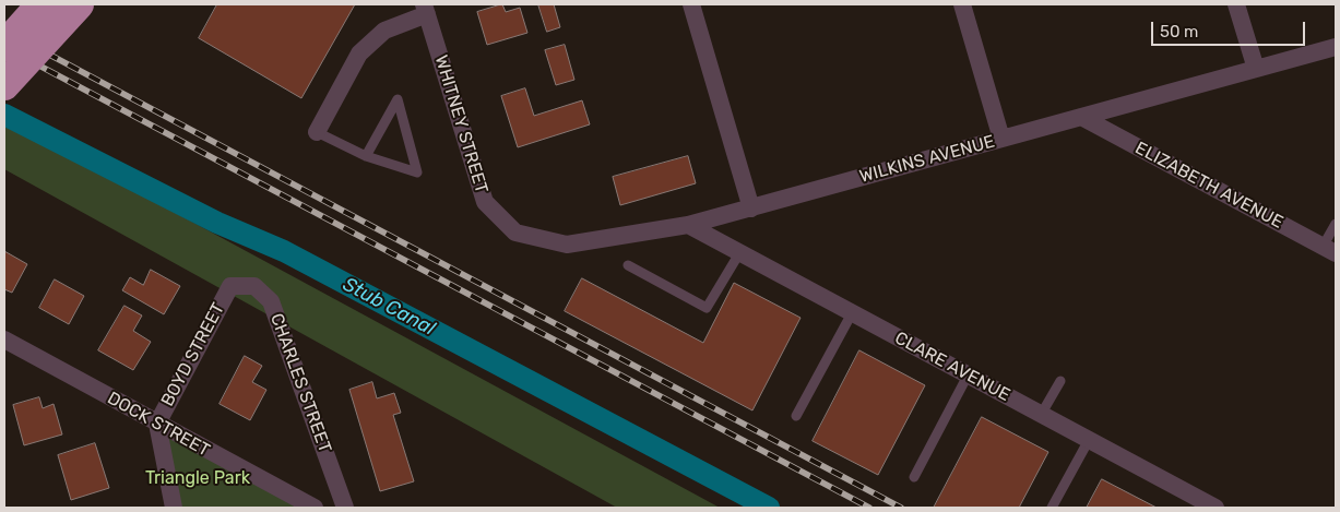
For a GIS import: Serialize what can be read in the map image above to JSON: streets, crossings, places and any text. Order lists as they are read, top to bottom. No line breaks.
{"streets":{"street":["WHITNEY STREET","WILKINS AVENUE","ELIZABETH AVENUE","BOYD STREET","CLARE AVENUE","CHARLES STREET","DOCK STREET"]},"crossings":[["WHITNEY STREET","WILKINS AVENUE"],["WILKINS AVENUE","ELIZABETH AVENUE"],["WILKINS AVENUE","CLARE AVENUE"],["BOYD STREET","CHARLES STREET"],["BOYD STREET","DOCK STREET"]],"water":["Stub Canal"],"parks":["Triangle Park"],"scale_bar":"50 m"}
